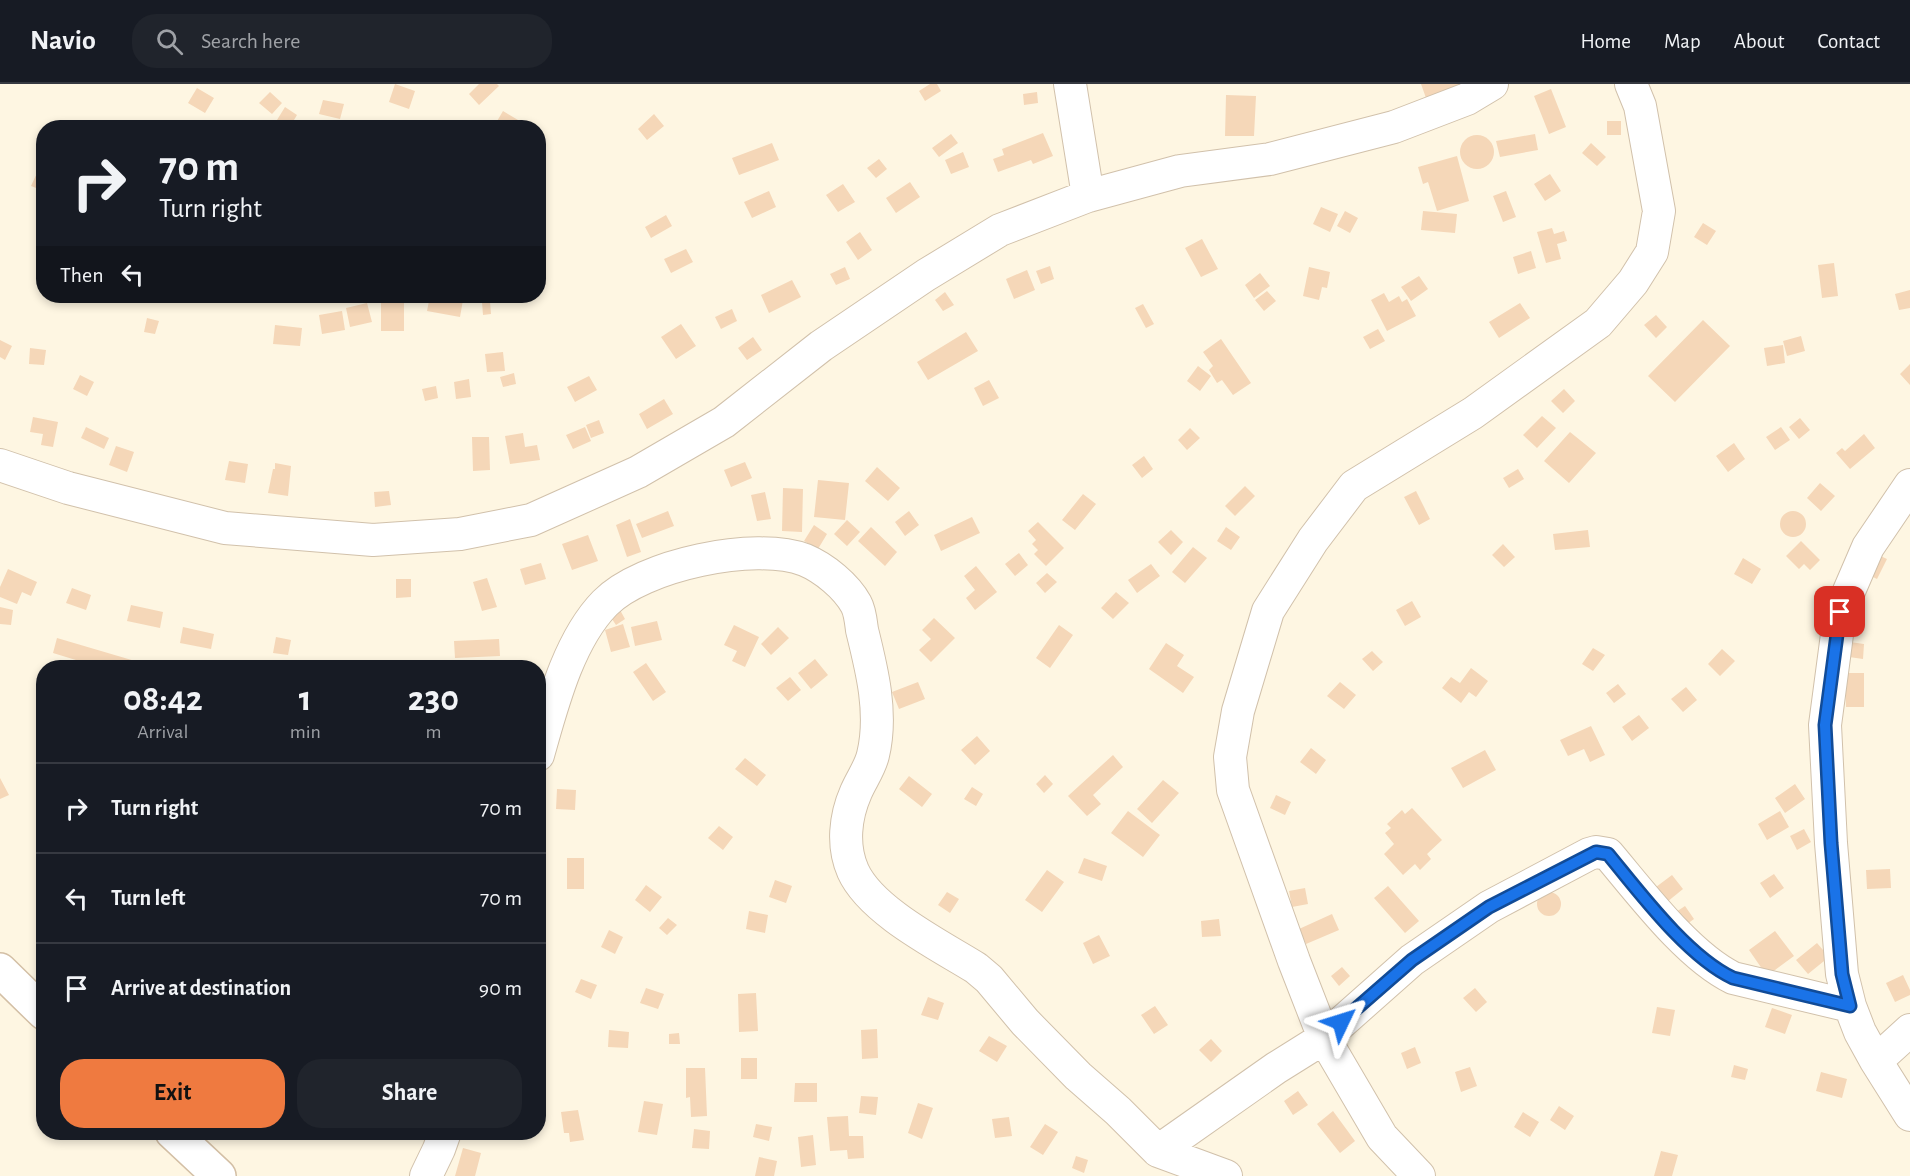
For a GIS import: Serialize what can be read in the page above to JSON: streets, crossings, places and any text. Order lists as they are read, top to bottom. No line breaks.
{"page":{"header":"Navio","search":"Search here","nav":["Home","Map","About","Contact"],"turn":["70 m","Turn right"],"then":"Then","eta":["08:42","Arrival","1","min","230","m"],"list":[{"name":"Turn right","value":"70 m"},{"name":"Turn left","value":"70 m"},{"name":"Arrive at destination","value":"90 m"}],"buttons":["Exit","Share"]}}
